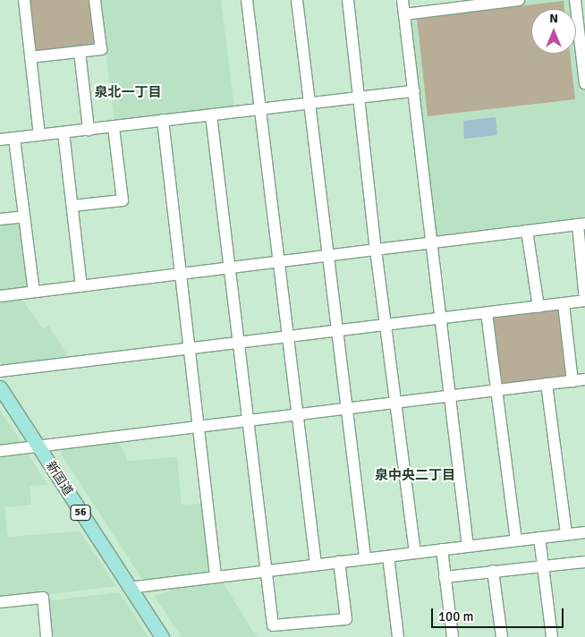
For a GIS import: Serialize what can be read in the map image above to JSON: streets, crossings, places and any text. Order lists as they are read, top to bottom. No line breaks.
{"streets":{"main road":["新国道","56"]},"districts":["泉北一丁目","泉中央二丁目"],"scale_bar":"100 m","north":"top"}
